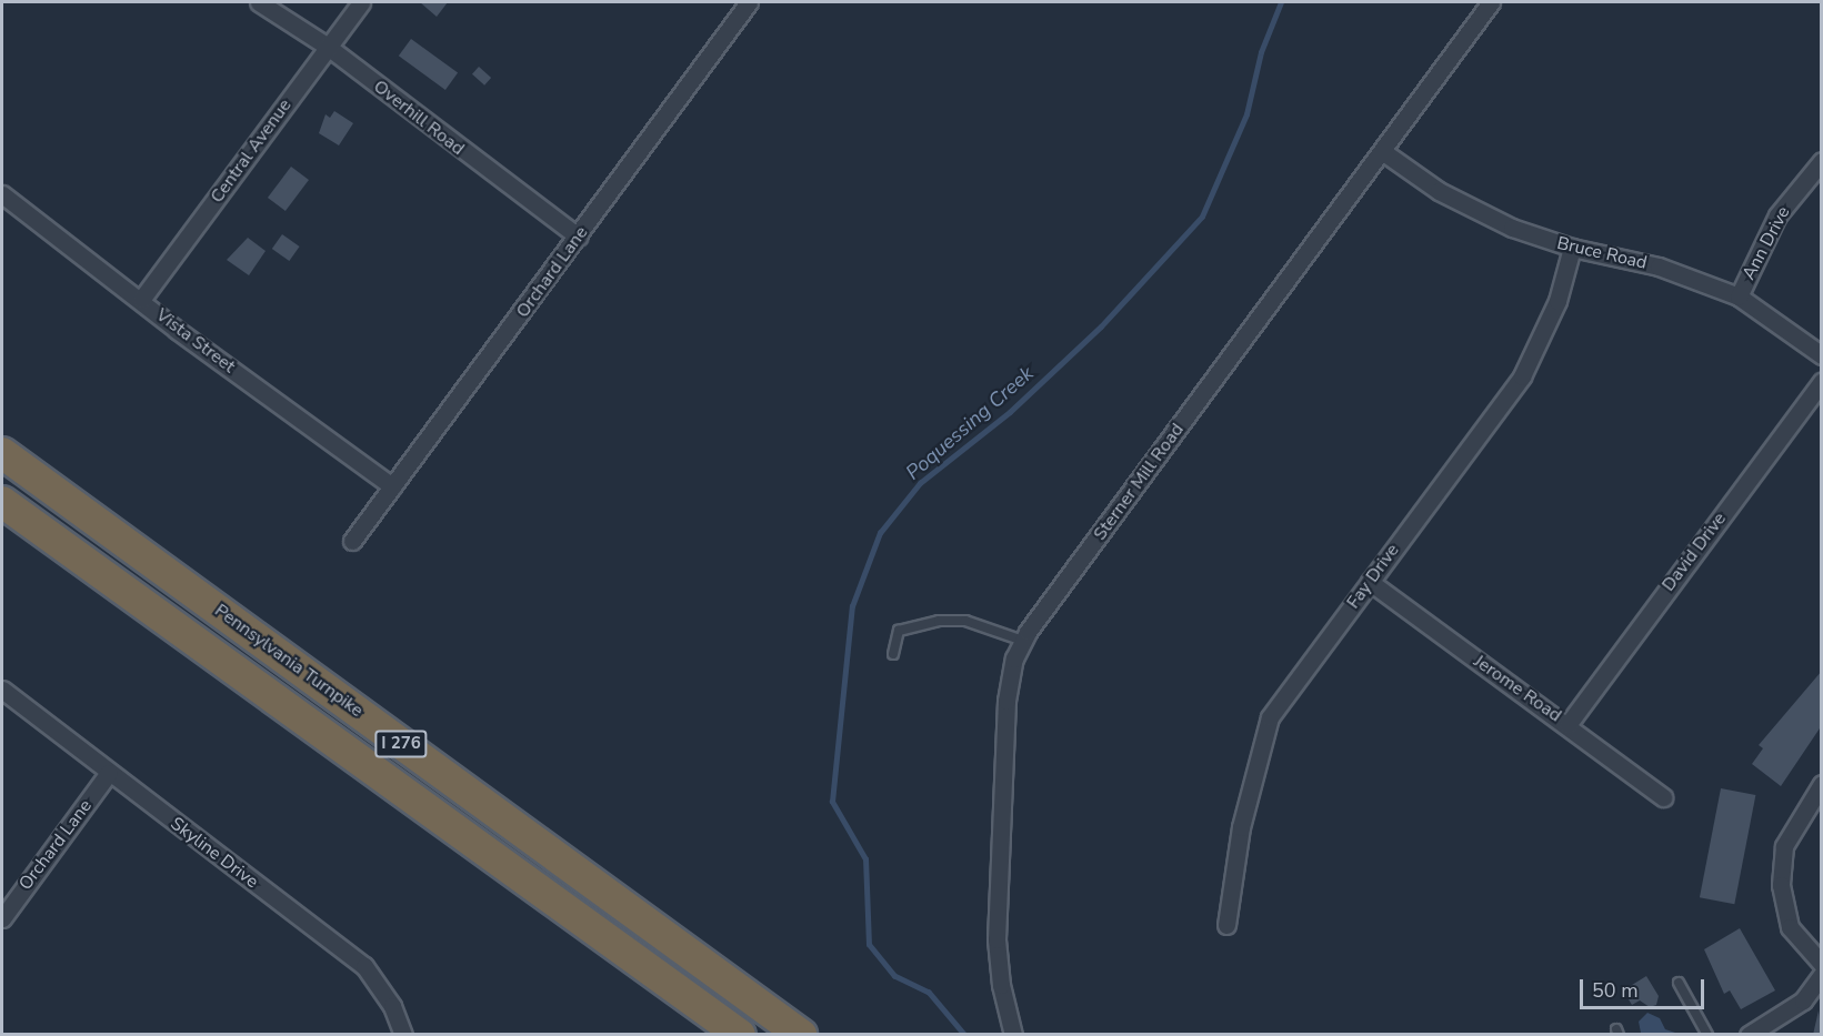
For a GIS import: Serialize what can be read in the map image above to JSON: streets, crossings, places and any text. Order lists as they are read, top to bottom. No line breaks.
{"streets":{"highway":["Pennsylvania Turnpike","I 276"],"street":["Overhill Road","Central Avenue","Ann Drive","Bruce Road","Orchard Lane","Vista Street","Sterner Mill Road","David Drive","Fay Drive","Jerome Road","Skyline Drive"]},"crossings":[["Overhill Road","Central Avenue"],["Overhill Road","Orchard Lane"],["Central Avenue","Vista Street"],["Ann Drive","Bruce Road"],["Bruce Road","Sterner Mill Road"],["Bruce Road","Fay Drive"],["Orchard Lane","Vista Street"],["Orchard Lane","Skyline Drive"],["David Drive","Jerome Road"],["Fay Drive","Jerome Road"]],"water":["Poquessing Creek"],"scale_bar":"50 m"}
